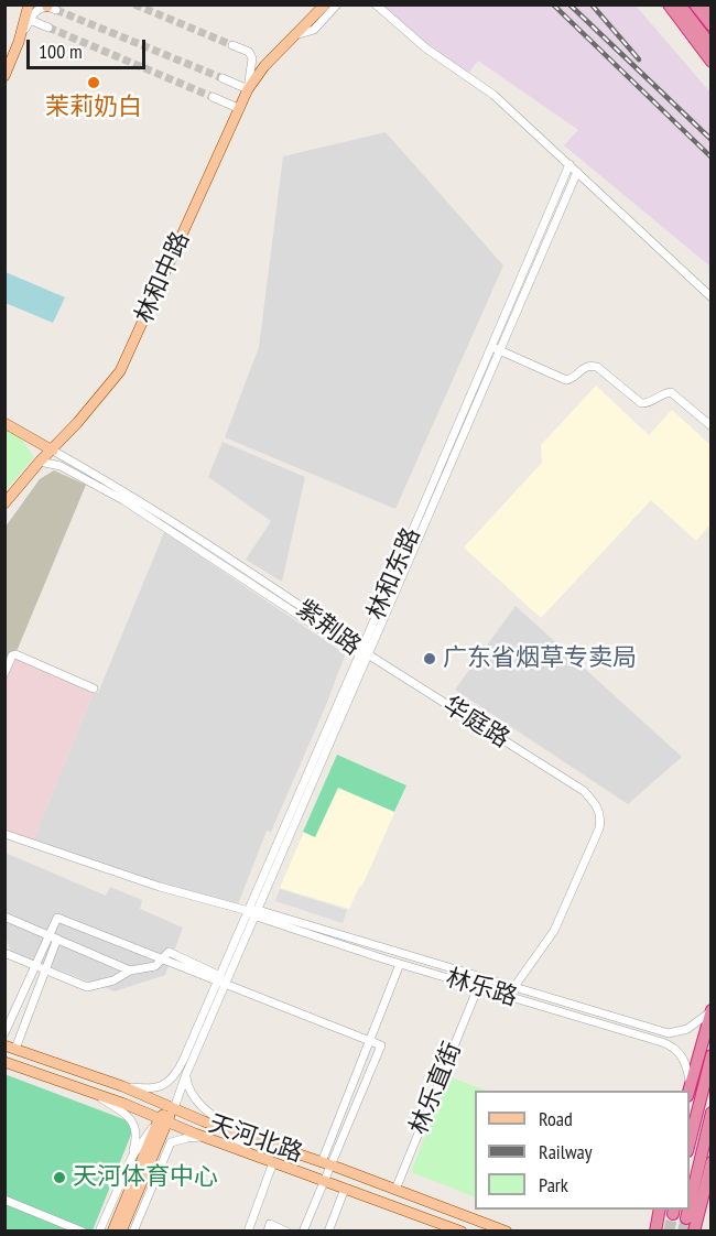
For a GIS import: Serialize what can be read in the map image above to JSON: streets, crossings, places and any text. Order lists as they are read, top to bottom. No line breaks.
{"streets":{"main road":["林和中路","紫荆路","天河北路"],"street":["林和东路","华庭路","林乐路","林乐直街"]},"crossings":[["林和中路","紫荆路"],["林和东路","紫荆路"],["林和东路","华庭路"],["林和东路","林乐路"],["林和东路","天河北路"],["紫荆路","华庭路"],["华庭路","林乐路"],["林乐路","林乐直街"],["林乐直街","天河北路"]],"places":["茉莉奶白","广东省烟草专卖局","天河体育中心"],"legend":["Road","Railway","Park"],"scale_bar":"100 m"}
